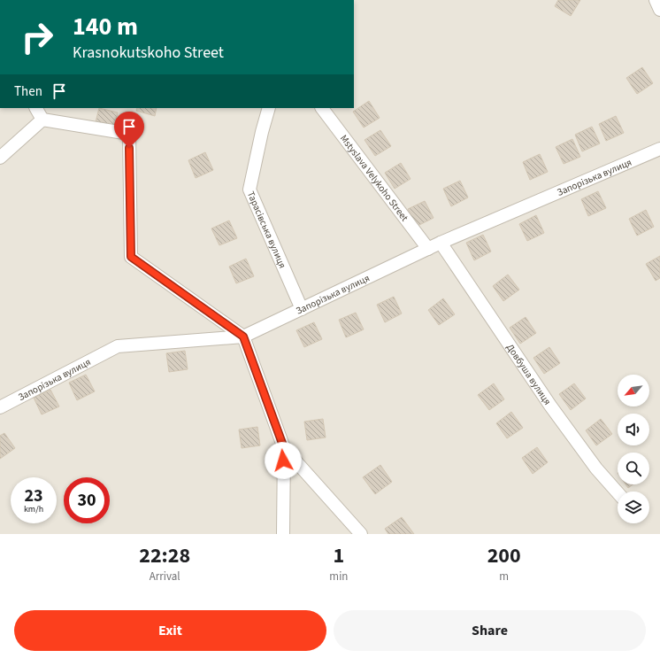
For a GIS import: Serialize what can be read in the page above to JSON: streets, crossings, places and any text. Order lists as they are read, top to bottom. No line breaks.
{"streets":{"street":["Запорізька вулиця","Mstyslava Velykoho Street","Тарасівська вулиця","Довбуша вулиця"]},"crossings":[["Запорізька вулиця","Mstyslava Velykoho Street"],["Запорізька вулиця","Тарасівська вулиця"],["Запорізька вулиця","Довбуша вулиця"]],"north":"bottom left","page":{"turn":["140 m","Krasnokutskoho Street"],"then":"Then","speed":"23 km/h","limit":"30","eta":["22:28","Arrival","1","min","200","m"],"buttons":["Exit","Share"]}}
